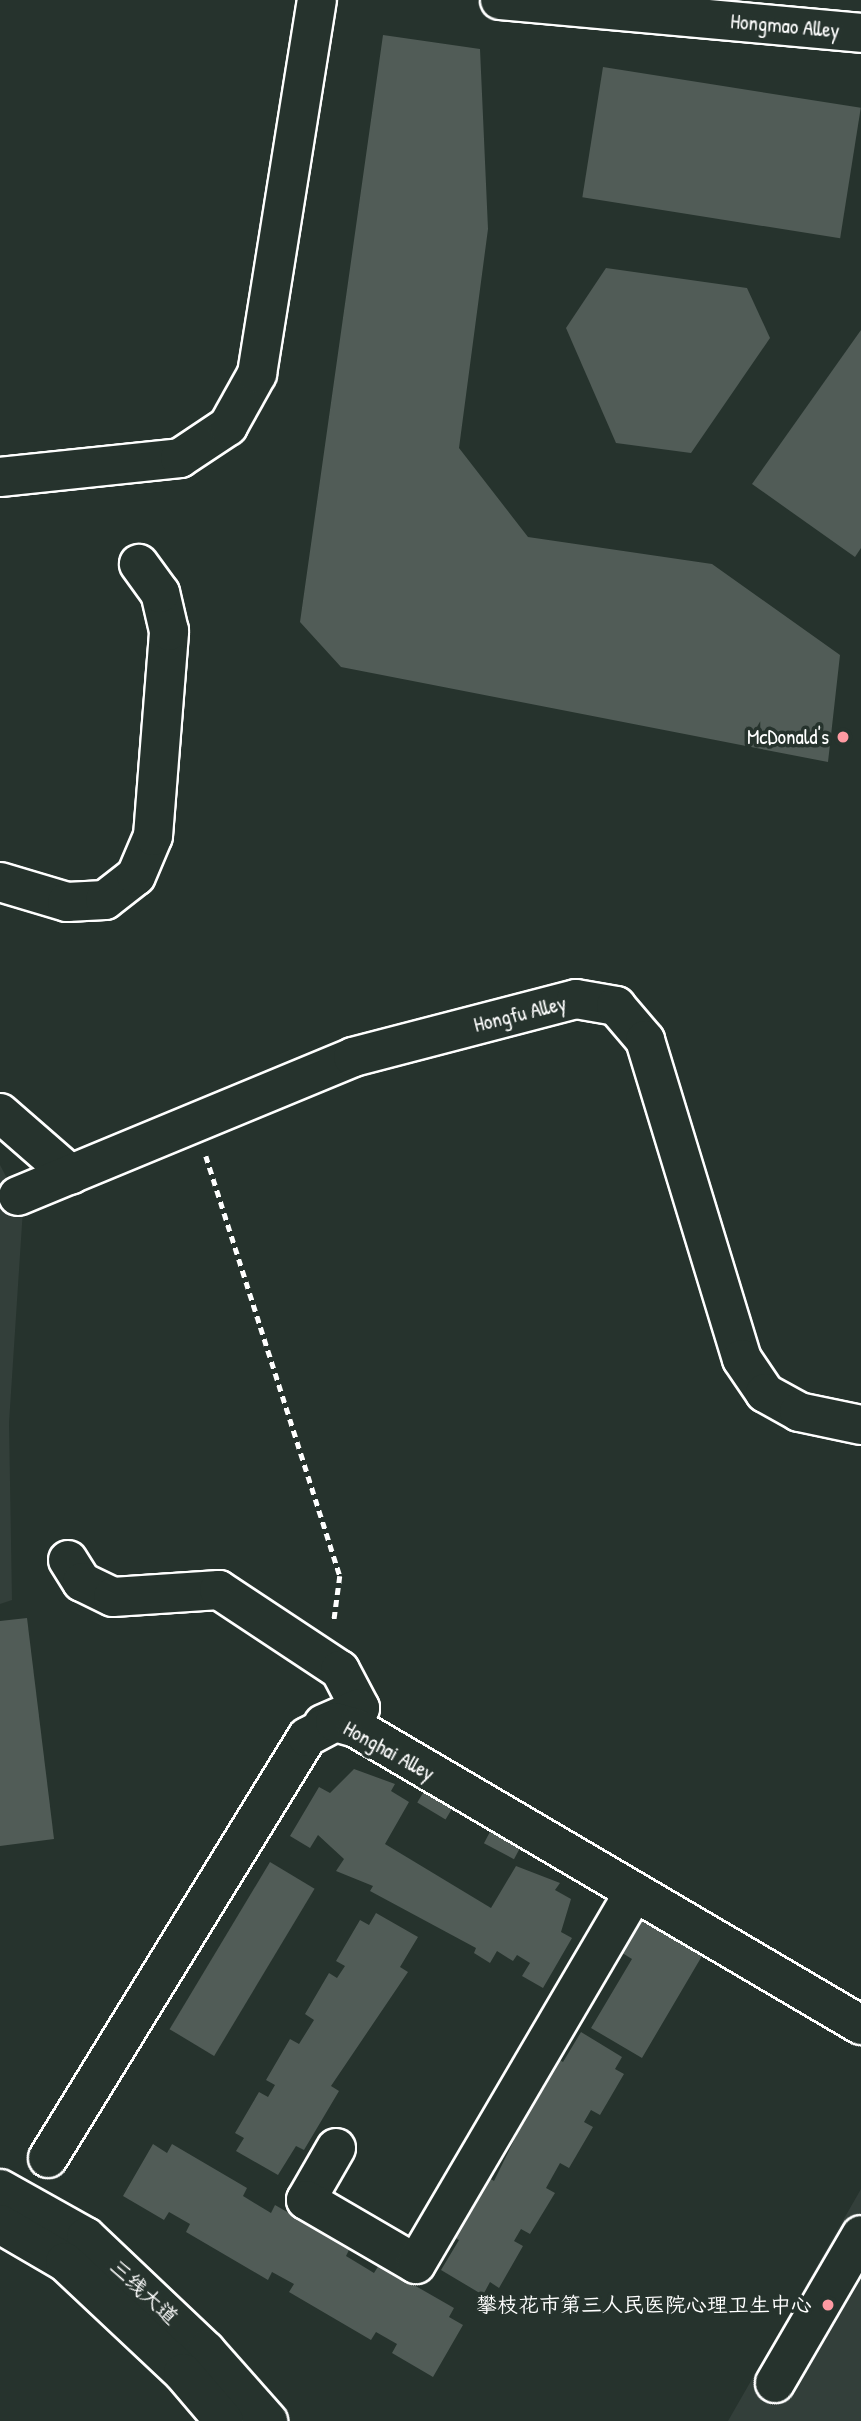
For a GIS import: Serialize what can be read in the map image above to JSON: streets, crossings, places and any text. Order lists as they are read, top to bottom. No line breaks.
{"streets":{"street":["Hongmao Alley","Hongfu Alley","Honghai Alley","三线大道"]},"places":["McDonald's","攀枝花市第三人民医院心理卫生中心"]}
